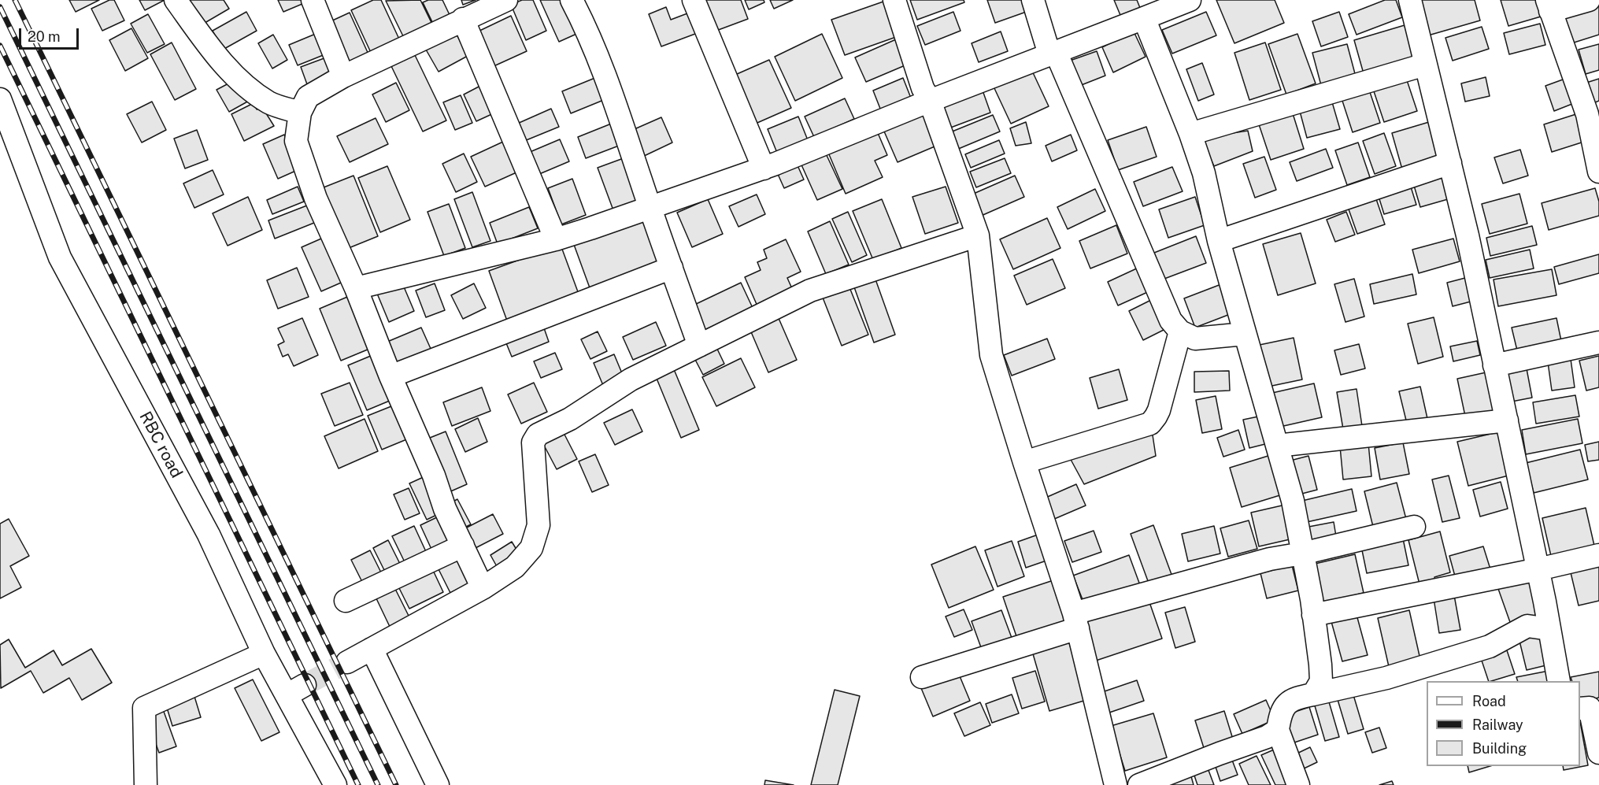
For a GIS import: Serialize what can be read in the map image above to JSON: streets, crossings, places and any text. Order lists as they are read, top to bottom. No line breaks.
{"streets":{"street":["RBC road"]},"legend":["Road","Railway","Building"],"scale_bar":"20 m"}
